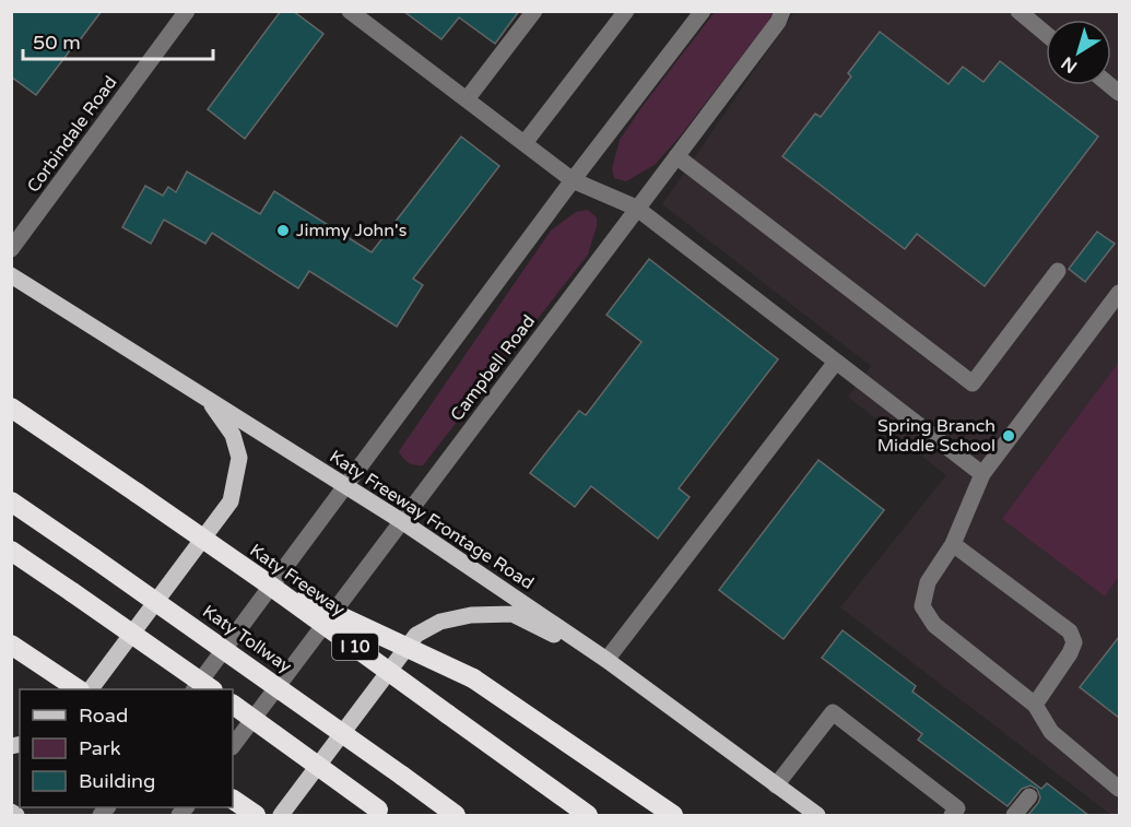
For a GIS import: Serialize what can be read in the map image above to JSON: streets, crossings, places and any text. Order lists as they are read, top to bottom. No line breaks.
{"streets":{"highway":["Katy Freeway","Katy Tollway","I 10"],"main road":["Katy Freeway Frontage Road"],"street":["Corbindale Road","Campbell Road"]},"crossings":[["Campbell Road","Katy Freeway Frontage Road"]],"places":["Jimmy John's","Spring Branch Middle School"],"legend":["Road","Park","Building"],"scale_bar":"50 m","north":"bottom left"}
